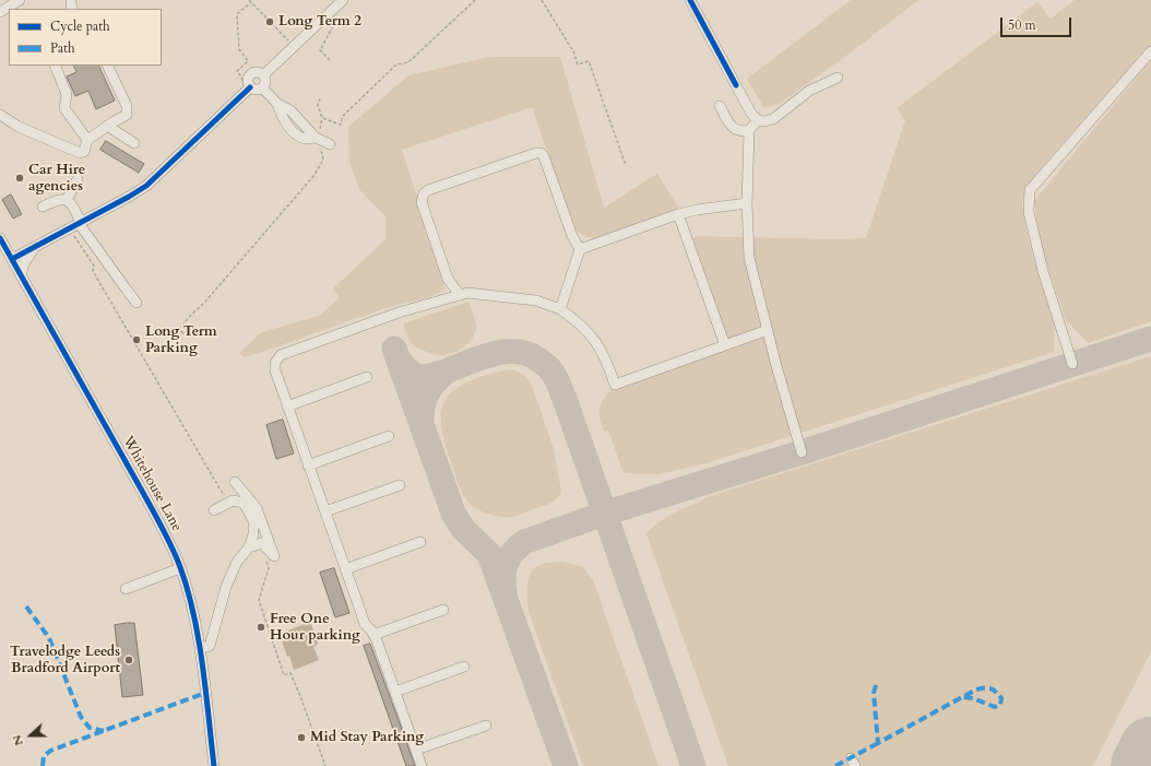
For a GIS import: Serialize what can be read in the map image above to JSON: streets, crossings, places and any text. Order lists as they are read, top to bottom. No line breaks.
{"streets":{"street":["Whitehouse Lane"]},"places":["Long Term 2","Car Hire agencies","Long Term Parking","Free One Hour parking","Travelodge Leeds Bradford Airport","Mid Stay Parking"],"legend":["Cycle path","Path"],"scale_bar":"50 m","north":"left"}
